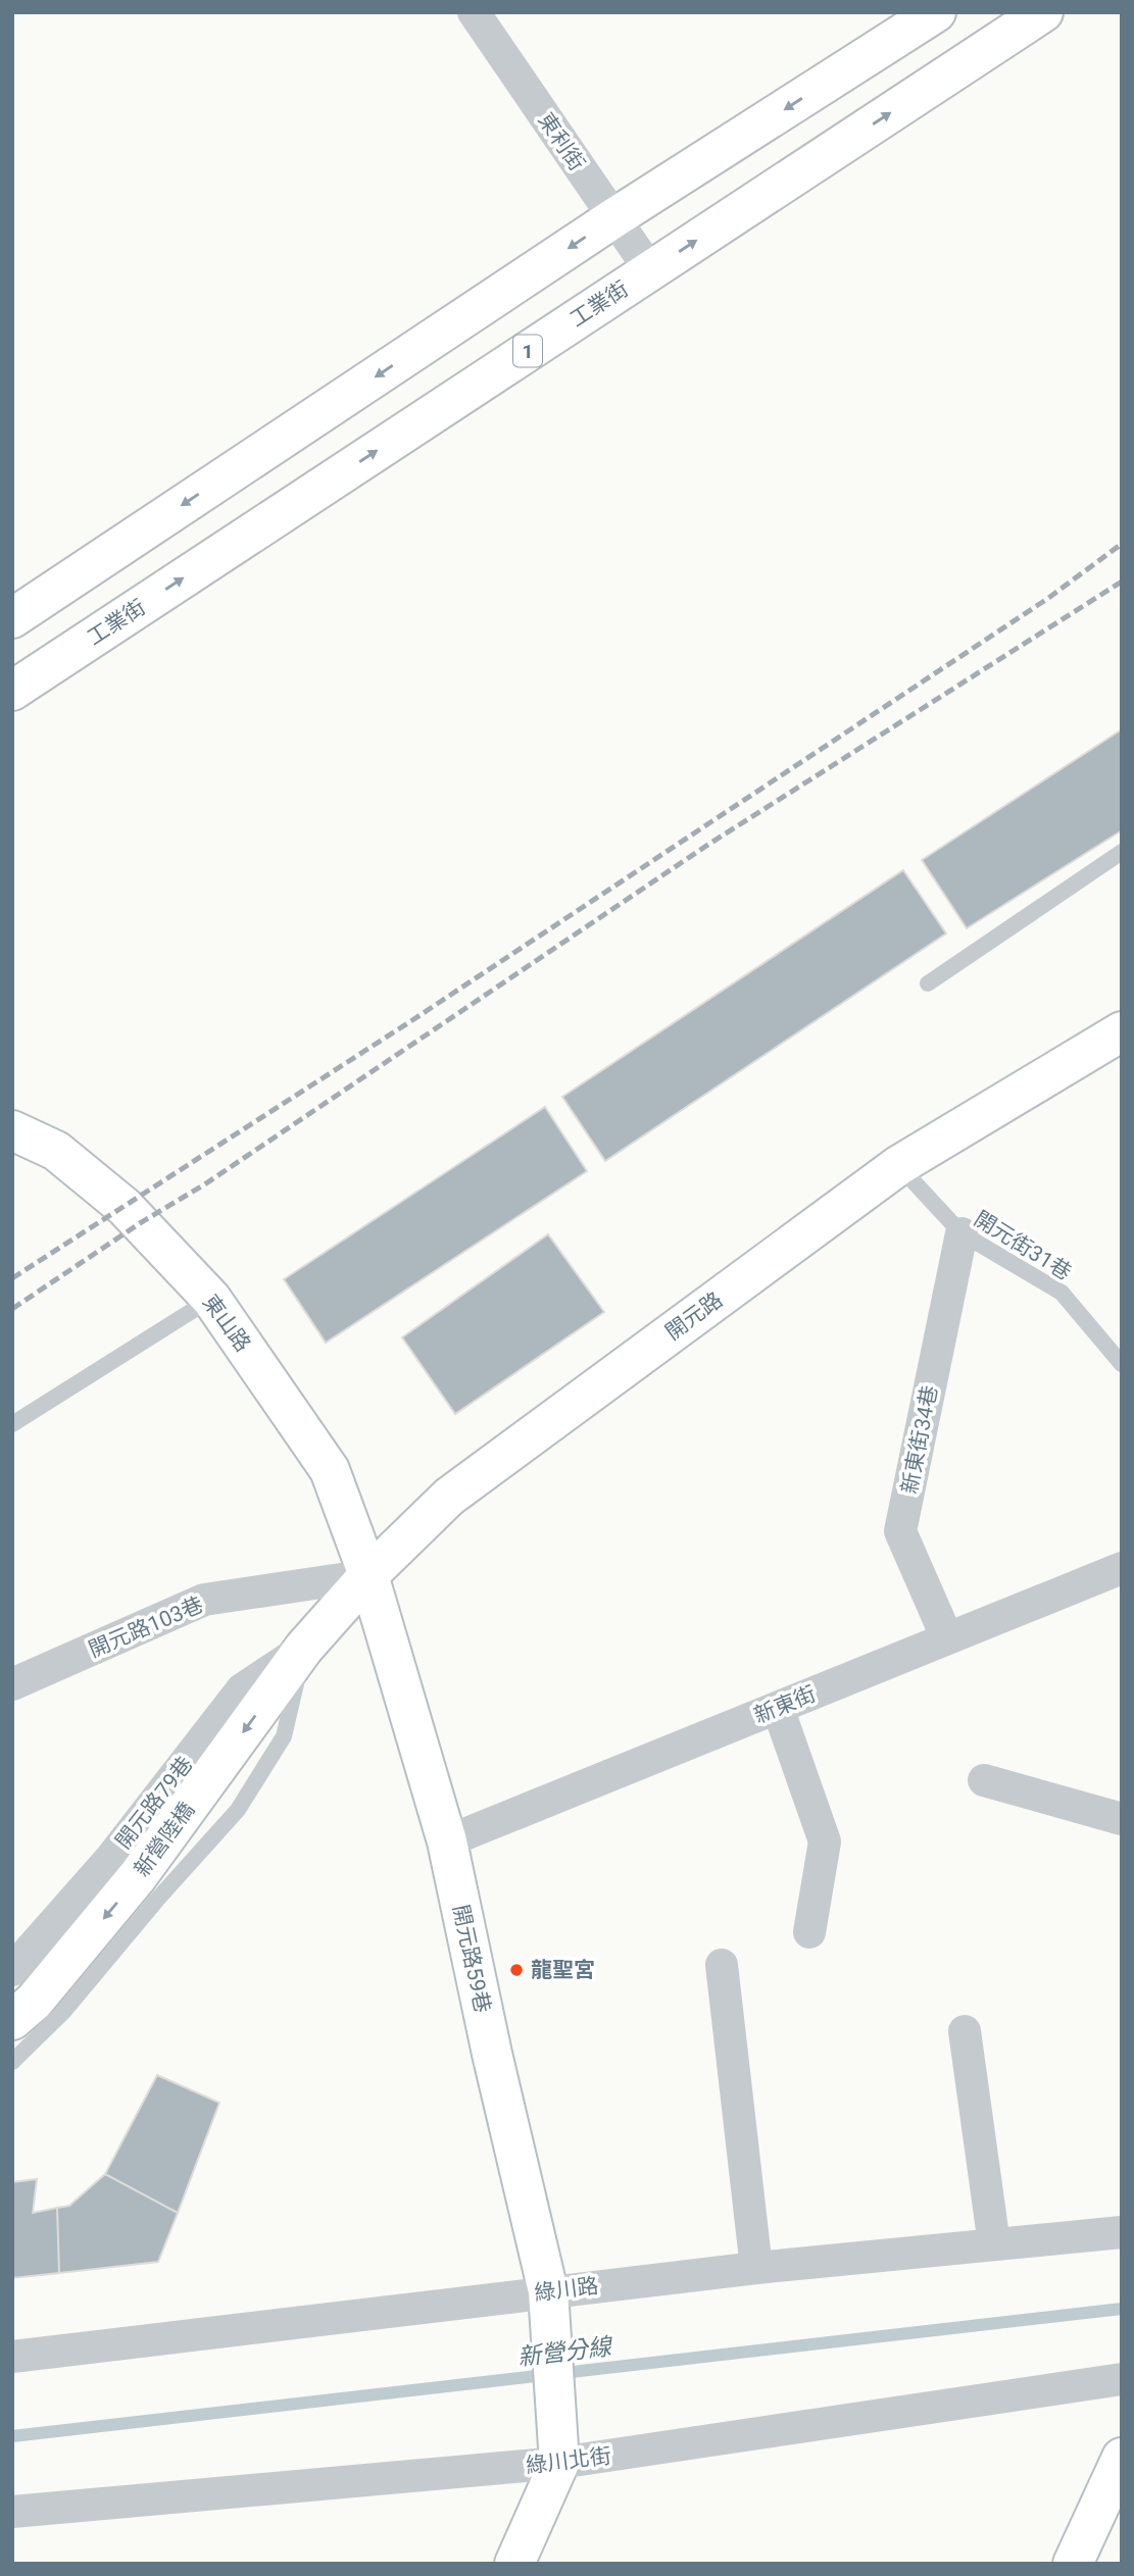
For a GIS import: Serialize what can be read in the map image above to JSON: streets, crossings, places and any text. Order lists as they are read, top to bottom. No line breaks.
{"streets":{"street":["東利街","工業街","1","開元路","東山路","新東街34巷","開元路103巷","新東街","開元路79巷","新營陸橋","開元路59巷","綠川路","綠川北街"],"lane":["開元街31巷"]},"crossings":[["東利街","工業街"],["開元街31巷","開元路"],["開元街31巷","新東街34巷"],["開元路","東山路"],["開元路","開元路103巷"],["開元路","開元路79巷"],["開元路","新營陸橋"],["開元路","開元路59巷"],["東山路","開元路103巷"],["東山路","開元路59巷"],["新東街34巷","新東街"],["開元路103巷","開元路59巷"],["新東街","開元路59巷"],["開元路79巷","新營陸橋"],["開元路59巷","綠川路"],["開元路59巷","綠川北街"]],"one_way":["新營陸橋"],"water":["新營分線"],"places":["龍聖宮"]}
